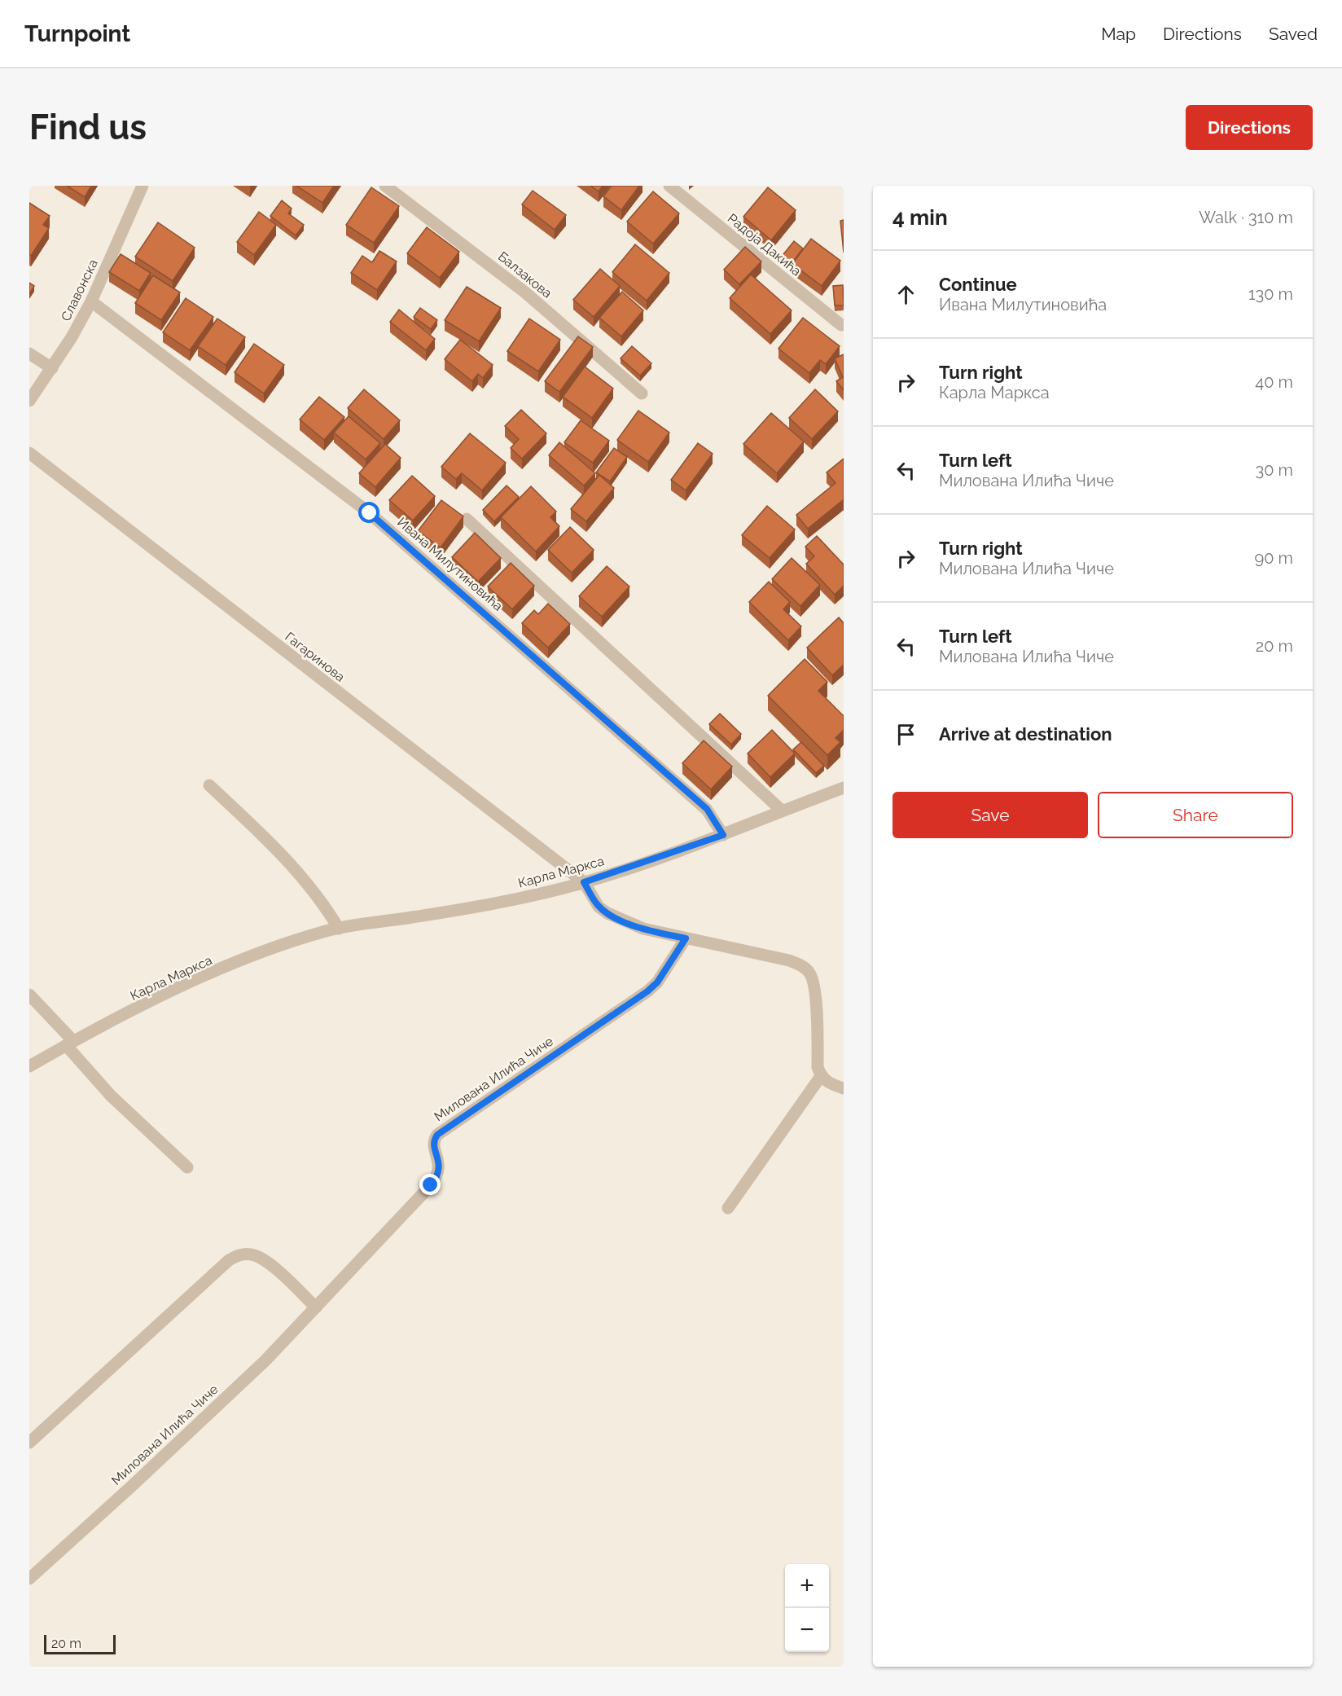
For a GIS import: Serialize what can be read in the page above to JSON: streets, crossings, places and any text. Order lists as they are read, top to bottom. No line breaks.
{"streets":{"street":["Радоја Дакића","Балзакова","Славонска","Ивана Милутиновића","Гагаринова","Карла Маркса","Милована Илића Чиче"]},"crossings":[["Славонска","Ивана Милутиновића"],["Ивана Милутиновића","Карла Маркса"],["Гагаринова","Карла Маркса"]],"scale_bar":"20 m","page":{"header":"Turnpoint","nav":["Map","Directions","Saved"],"buttons":["Directions",["Save","Share"]],"title":"Find us","heading":["4 min","Walk · 310 m"],"list":[["Continue","Ивана Милутиновића","130 m"],["Turn right","Карла Маркса","40 m"],["Turn left","Милована Илића Чиче","30 m"],["Turn right","Милована Илића Чиче","90 m"],["Turn left","Милована Илића Чиче","20 m"],"Arrive at destination"],"map_buttons":["+","−"],"scale":"20 m"}}
